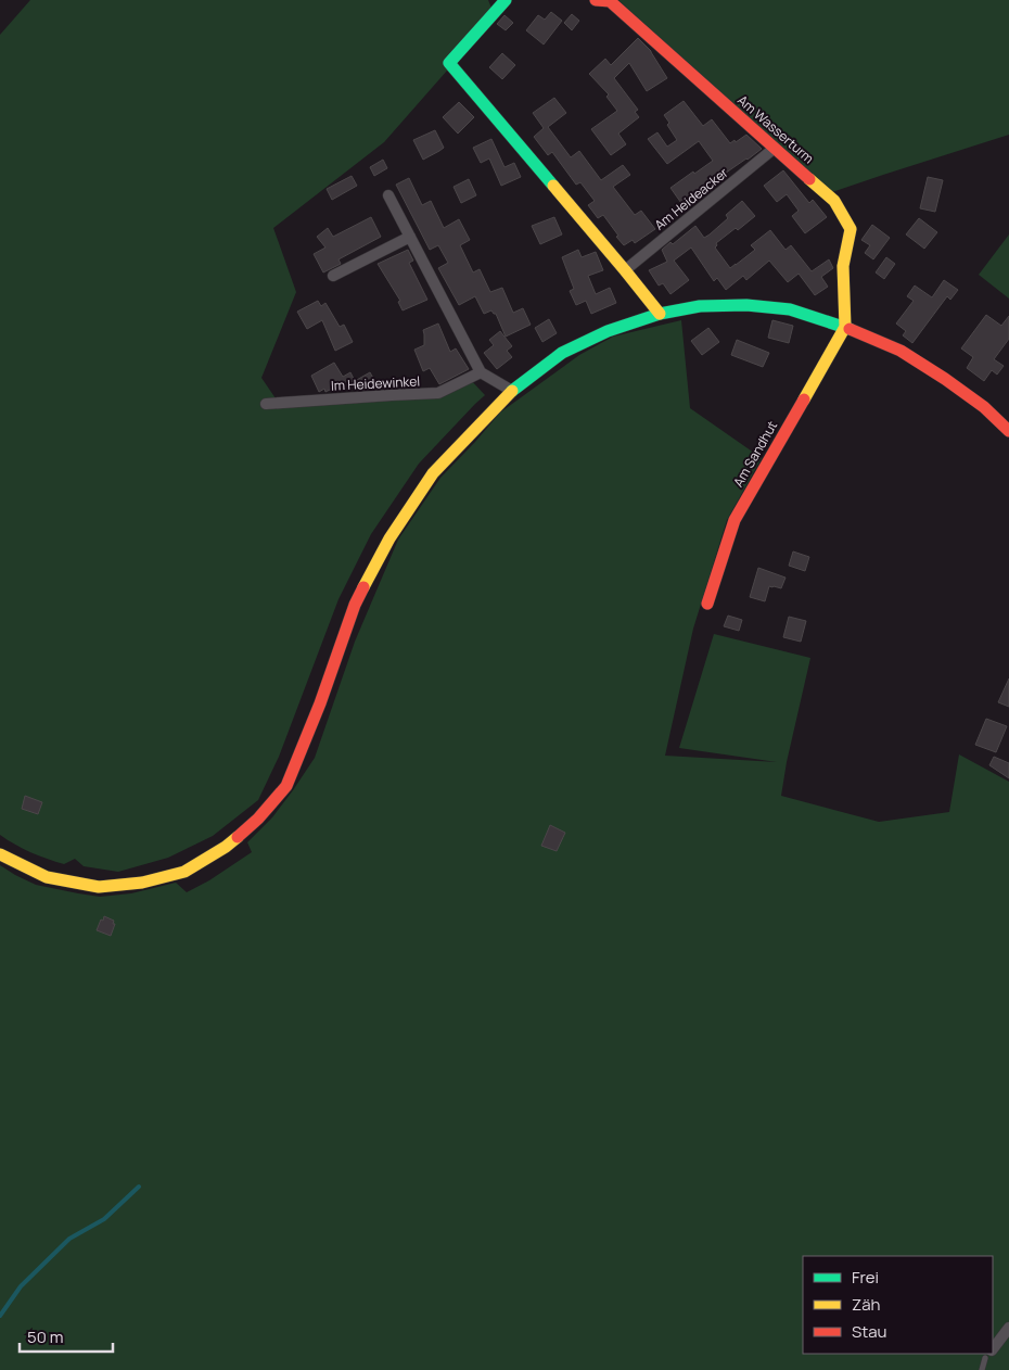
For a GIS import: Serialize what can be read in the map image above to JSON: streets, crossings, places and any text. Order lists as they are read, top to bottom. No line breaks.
{"streets":{"street":["Am Wasserturm","Am Heideacker","Im Heidewinkel","Am Sandhut"]},"crossings":[["Am Wasserturm","Am Heideacker"],["Am Wasserturm","Am Sandhut"]],"legend":["Frei","Zäh","Stau"],"scale_bar":"50 m"}
